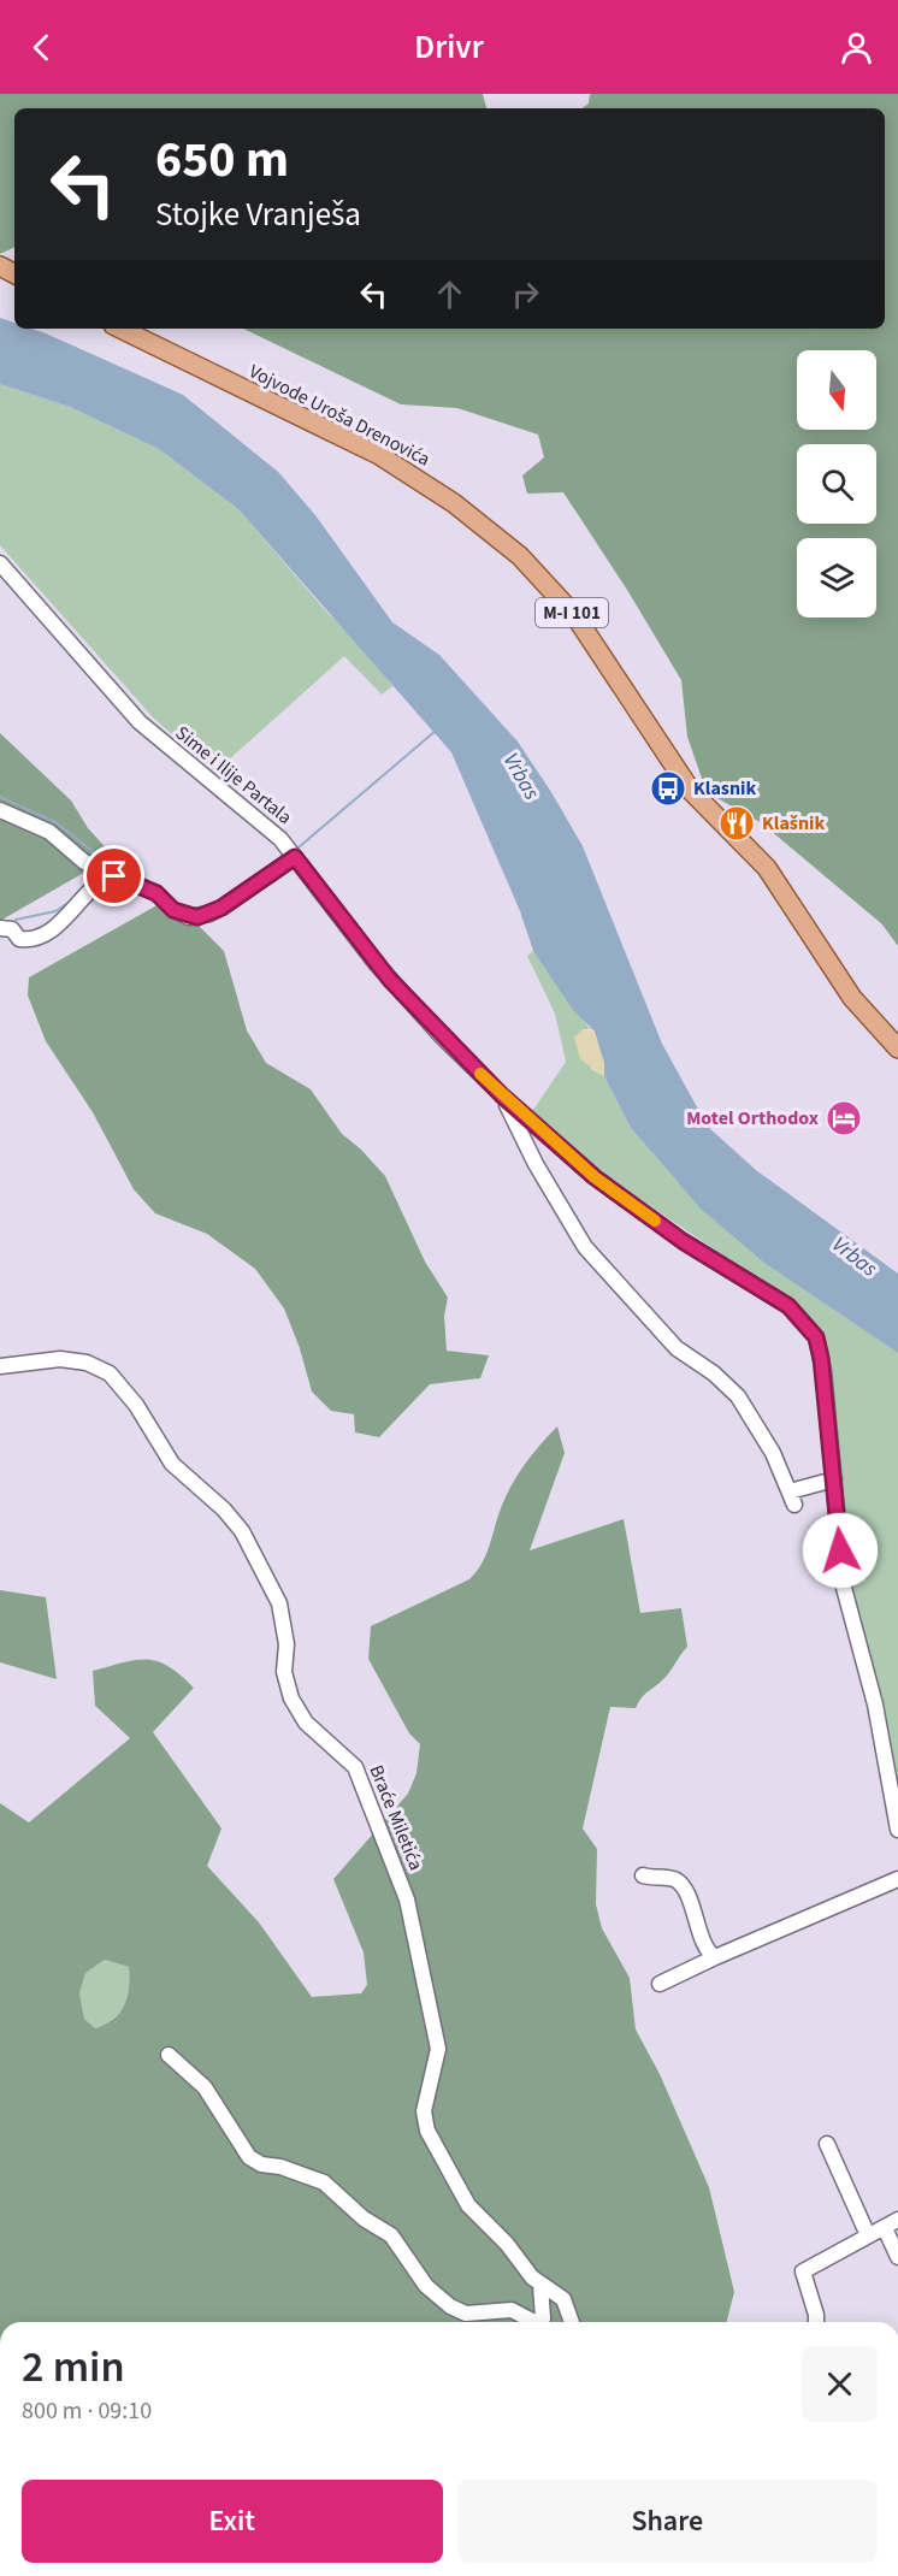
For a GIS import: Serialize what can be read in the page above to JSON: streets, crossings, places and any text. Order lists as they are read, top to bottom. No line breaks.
{"streets":{"main road":["Vojvode Uroša Drenovića","M-I 101"],"street":["Sime i Ilije Partala","Braće Miletića"]},"water":["Vrbas"],"places":{"bus stop":["Klasnik"],"restaurant":["Klašnik"],"hotel":["Motel Orthodox"]},"north":"bottom","page":{"header":"Drivr","turn":["650 m","Stojke Vranješa"],"heading":["2 min","800 m · 09:10"],"buttons":["Exit","Share"]}}
